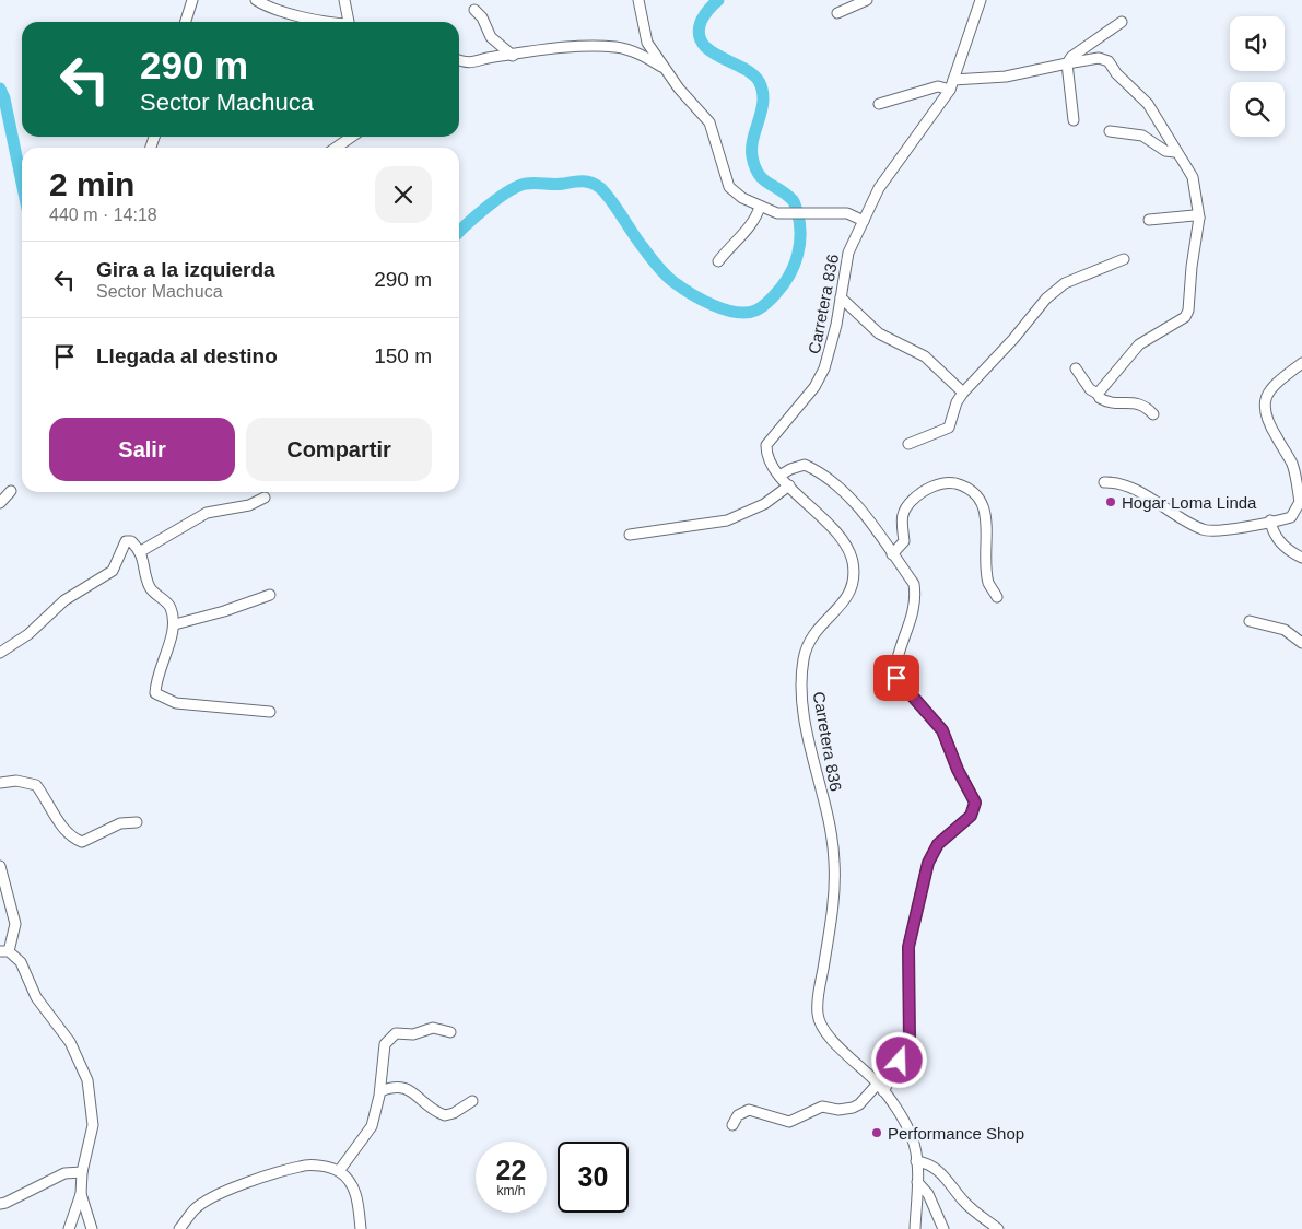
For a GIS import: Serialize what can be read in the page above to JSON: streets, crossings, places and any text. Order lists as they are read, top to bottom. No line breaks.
{"streets":{"street":["Carretera 836"]},"places":["Hogar Loma Linda","Performance Shop"],"page":{"turn":["290 m","Sector Machuca"],"heading":["2 min","440 m · 14:18"],"list":[{"name":"Gira a la izquierda","note":"Sector Machuca","value":"290 m"},{"name":"Llegada al destino","value":"150 m"}],"buttons":["Salir","Compartir"],"speed":"22 km/h","limit":"30"}}
